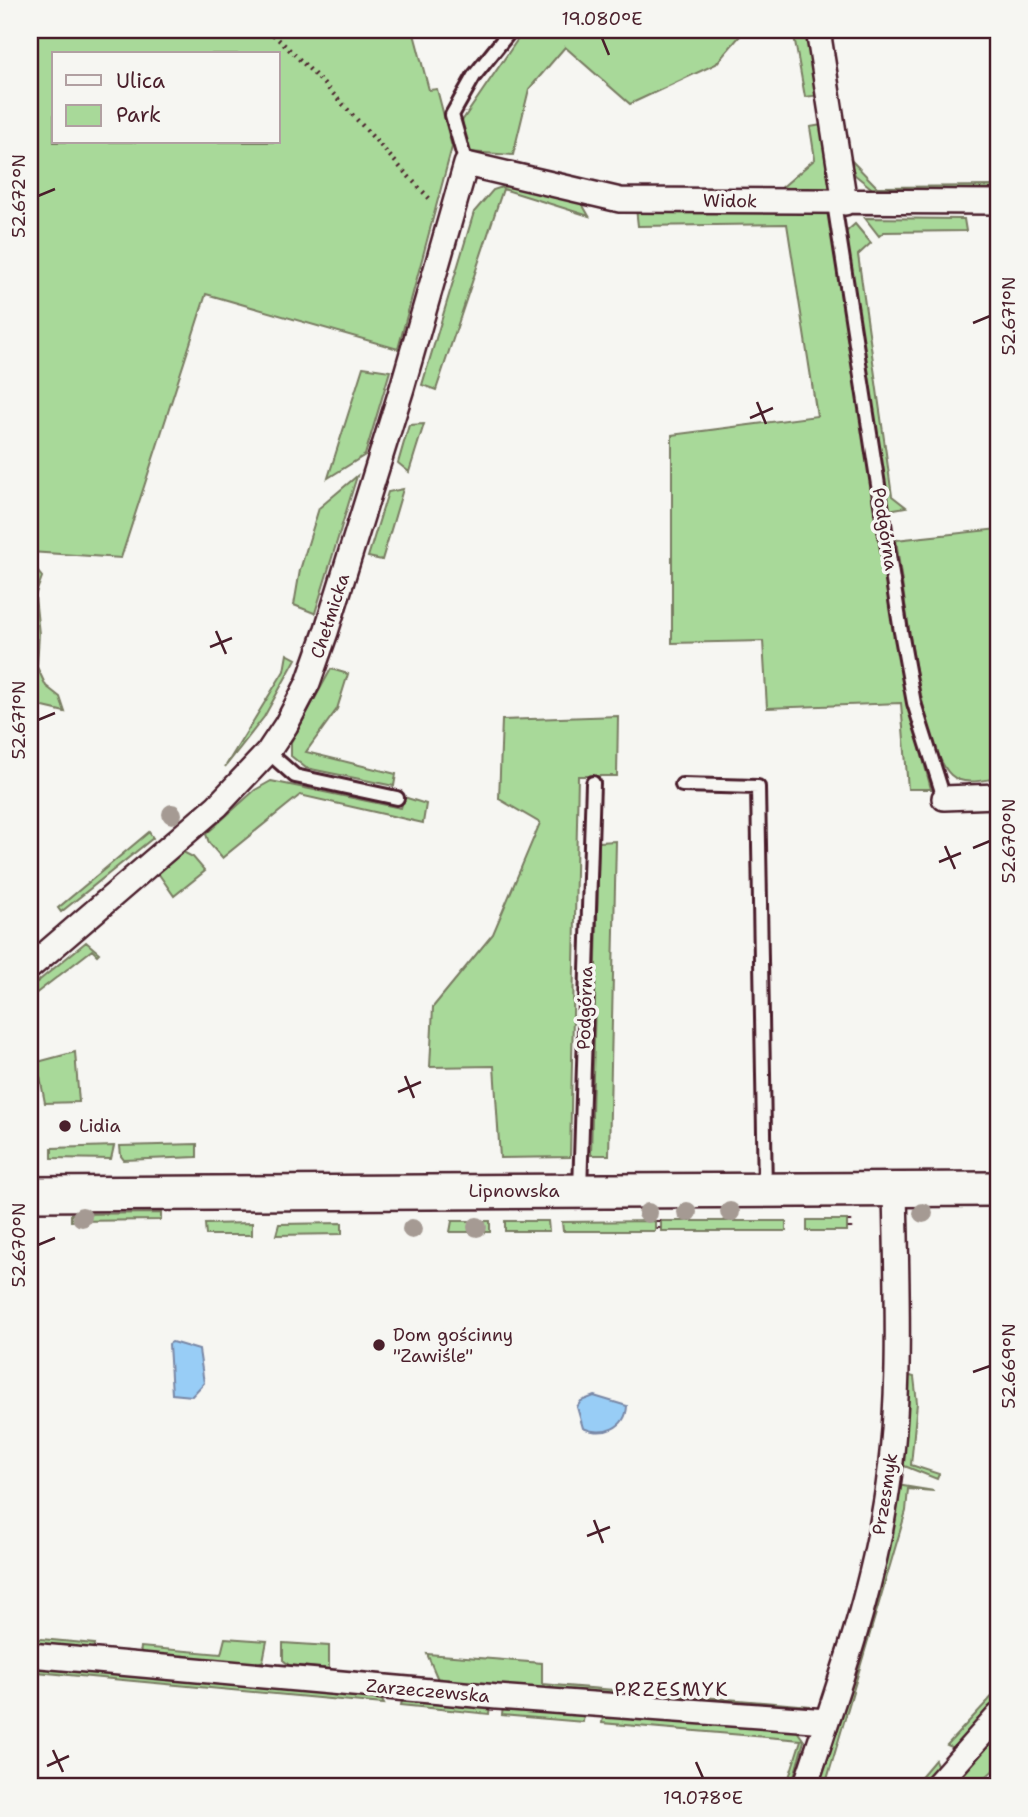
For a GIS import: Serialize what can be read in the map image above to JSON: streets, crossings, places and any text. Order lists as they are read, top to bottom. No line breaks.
{"streets":{"main road":["Lipnowska"],"street":["Widok","Podgórna","Chełmicka","Przesmyk","Zarzeczewska"]},"crossings":[["Widok","Podgórna"],["Widok","Chełmicka"],["Podgórna","Lipnowska"],["Lipnowska","Przesmyk"],["Przesmyk","Zarzeczewska"]],"districts":["PRZESMYK"],"places":["Lidia","Dom gościnny \"Zawiśle\""],"legend":["Ulica","Park"],"coordinates":["19.080°E","52.672°N","52.671°N","52.670°N","52.669°N","19.078°E"]}
